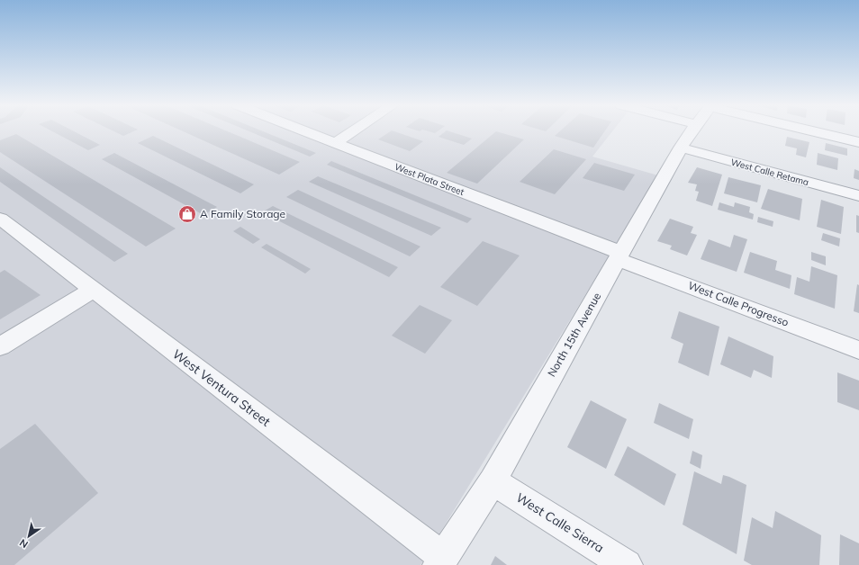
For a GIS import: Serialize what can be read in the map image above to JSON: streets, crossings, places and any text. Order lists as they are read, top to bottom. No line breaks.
{"streets":{"street":["West Calle Retama","West Plata Street","West Calle Progresso","North 15th Avenue","West Ventura Street","West Calle Sierra"]},"crossings":[["West Calle Retama","North 15th Avenue"],["West Plata Street","West Calle Progresso"],["West Plata Street","North 15th Avenue"],["West Calle Progresso","North 15th Avenue"],["North 15th Avenue","West Ventura Street"],["North 15th Avenue","West Calle Sierra"]],"places":{"shop":["A Family Storage"]},"north":"bottom left"}
